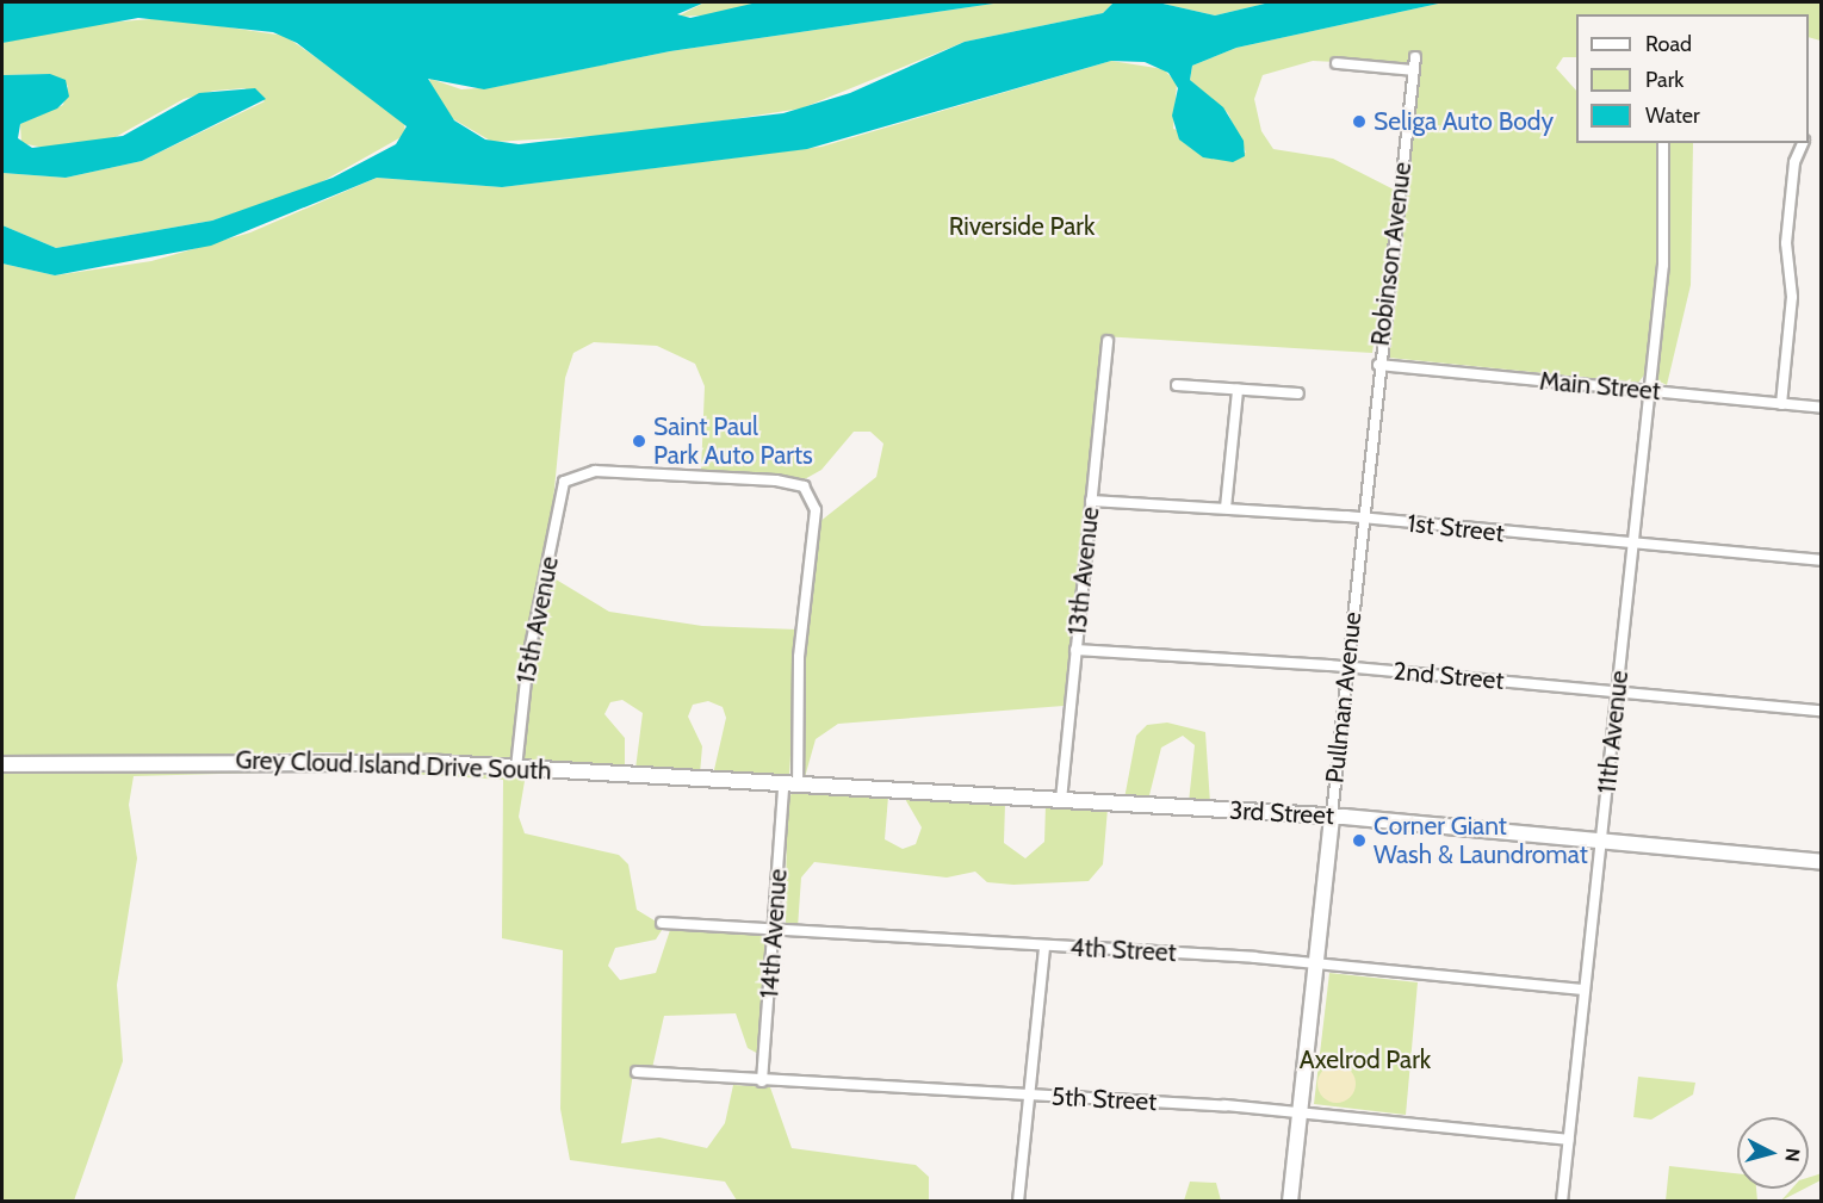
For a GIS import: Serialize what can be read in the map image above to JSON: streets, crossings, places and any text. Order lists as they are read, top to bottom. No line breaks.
{"streets":{"street":["Robinson Avenue","Main Street","1st Street","13th Avenue","15th Avenue","2nd Street","Pullman Avenue","11th Avenue","Grey Cloud Island Drive South","3rd Street","14th Avenue","4th Street","5th Street"]},"crossings":[["Robinson Avenue","Main Street"],["Robinson Avenue","Pullman Avenue"],["Main Street","Pullman Avenue"],["Main Street","11th Avenue"],["1st Street","13th Avenue"],["1st Street","Pullman Avenue"],["1st Street","11th Avenue"],["13th Avenue","2nd Street"],["13th Avenue","3rd Street"],["15th Avenue","Grey Cloud Island Drive South"],["15th Avenue","14th Avenue"],["2nd Street","Pullman Avenue"],["2nd Street","11th Avenue"],["Pullman Avenue","3rd Street"],["Pullman Avenue","4th Street"],["Pullman Avenue","5th Street"],["11th Avenue","3rd Street"],["11th Avenue","4th Street"],["11th Avenue","5th Street"],["Grey Cloud Island Drive South","3rd Street"],["Grey Cloud Island Drive South","14th Avenue"],["3rd Street","14th Avenue"],["14th Avenue","4th Street"],["14th Avenue","5th Street"]],"parks":["Riverside Park","Axelrod Park"],"places":["Seliga Auto Body","Saint Paul Park Auto Parts","Corner Giant Wash & Laundromat"],"legend":["Road","Park","Water"],"north":"right"}
